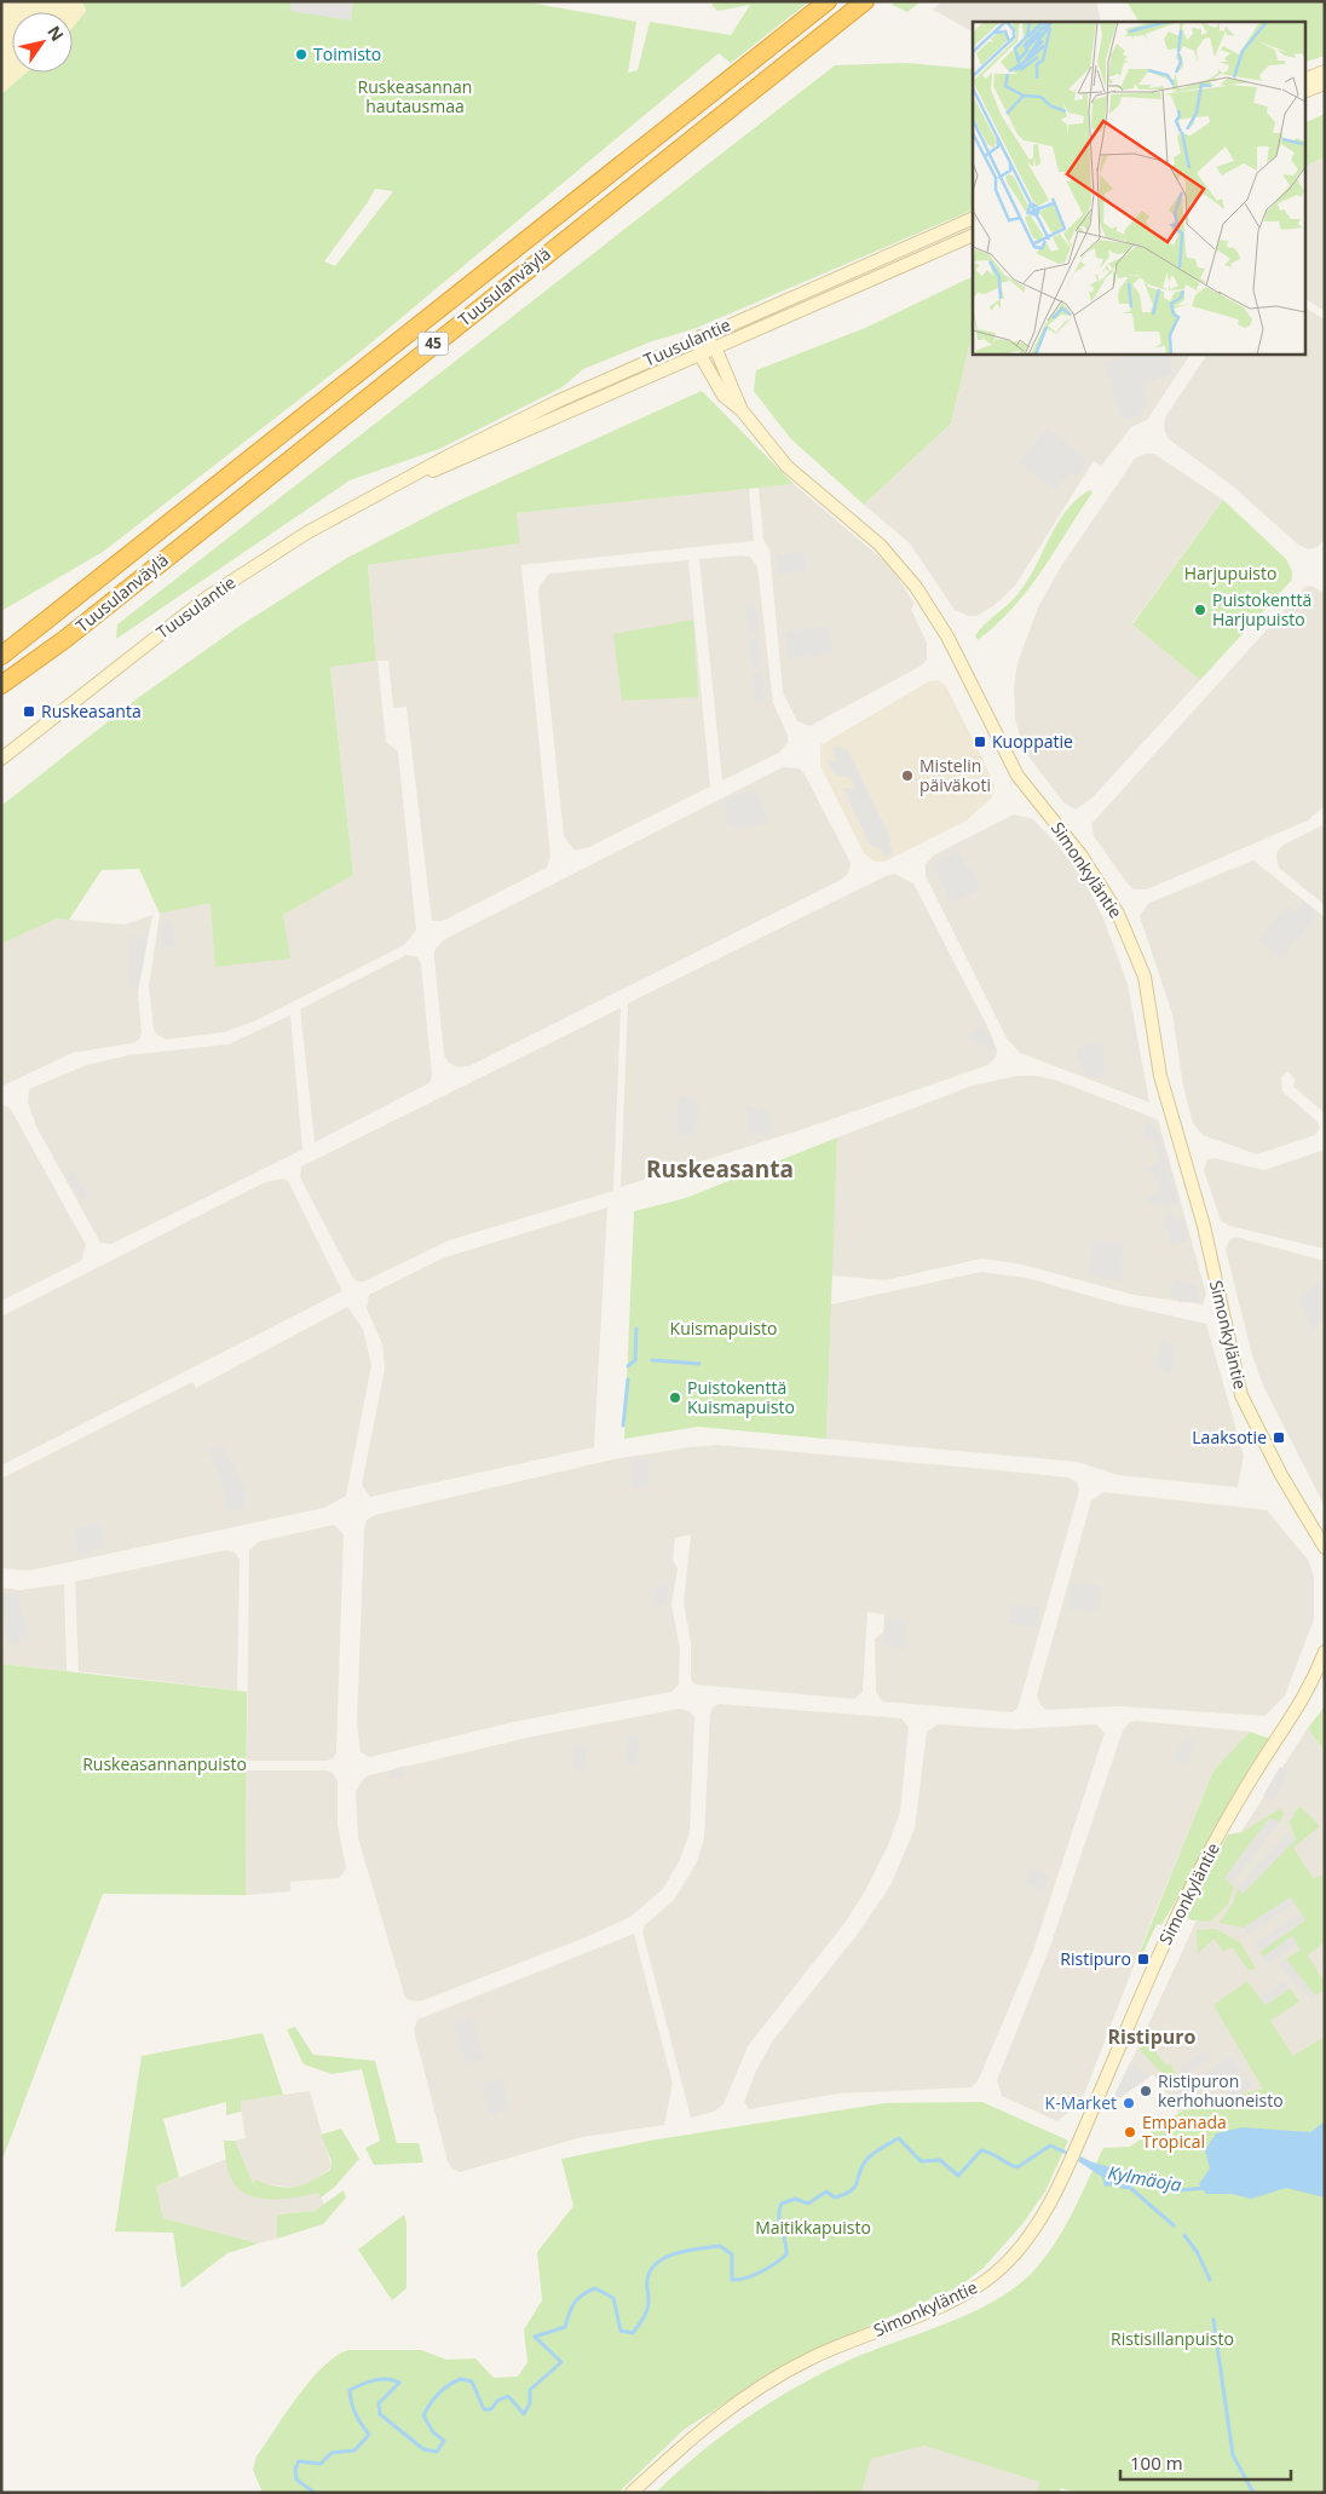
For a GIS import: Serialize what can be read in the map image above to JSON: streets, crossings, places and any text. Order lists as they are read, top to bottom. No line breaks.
{"streets":{"highway":["Tuusulanväylä","45"],"main road":["Tuusulantie","Simonkyläntie"]},"crossings":[["Tuusulantie","Simonkyläntie"]],"districts":["Ruskeasanta","Ristipuro"],"water":["Kylmäoja"],"parks":["Ruskeasannan hautausmaa","Harjupuisto","Kuismapuisto","Ruskeasannanpuisto","Maitikkapuisto","Ristisillanpuisto"],"places":{"other":["Toimisto","Puistokenttä Harjupuisto","Mistelin päiväkoti","Puistokenttä Kuismapuisto","Ristipuron kerhohuoneisto","K-Market","Empanada Tropical"],"transit":["Ruskeasanta","Kuoppatie","Laaksotie","Ristipuro"]},"scale_bar":"100 m","north":"top right"}
